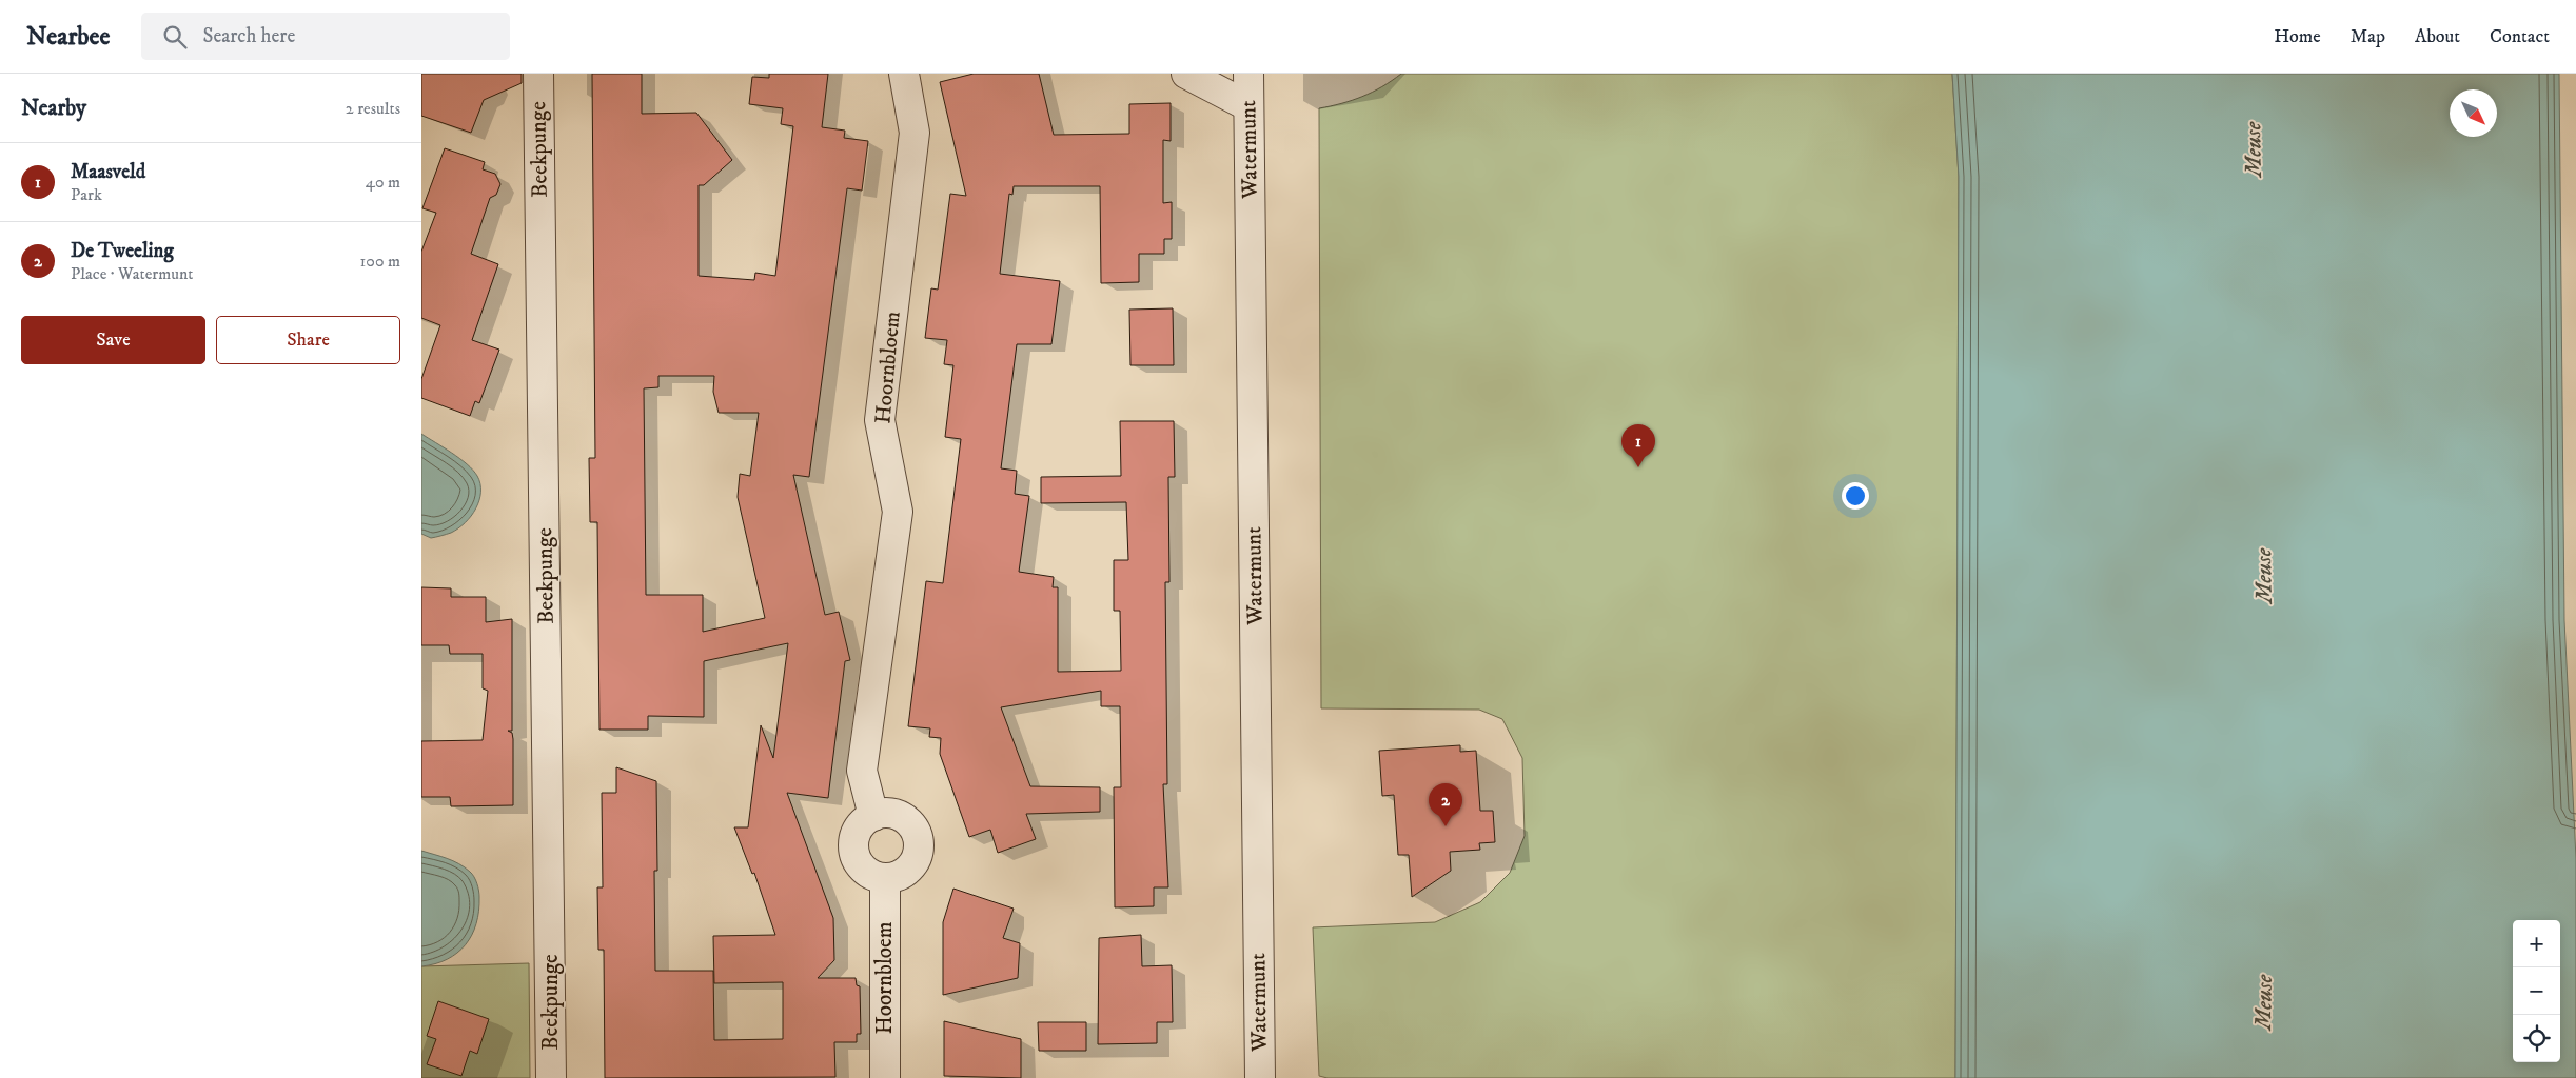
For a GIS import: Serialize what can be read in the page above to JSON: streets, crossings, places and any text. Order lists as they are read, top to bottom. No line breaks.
{"streets":{"street":["Beekpunge","Watermunt","Hoornbloem"]},"water":["Meuse"],"north":"bottom right","page":{"header":"Nearbee","search":"Search here","nav":["Home","Map","About","Contact"],"heading":["Nearby","2 results"],"list":[{"mark":"1","name":"Maasveld","note":"Park","value":"40 m"},{"mark":"2","name":"De Tweeling","note":"Place · Watermunt","value":"100 m"}],"buttons":["Save","Share"],"pins":["1","2"],"map_buttons":["+","−"]}}
